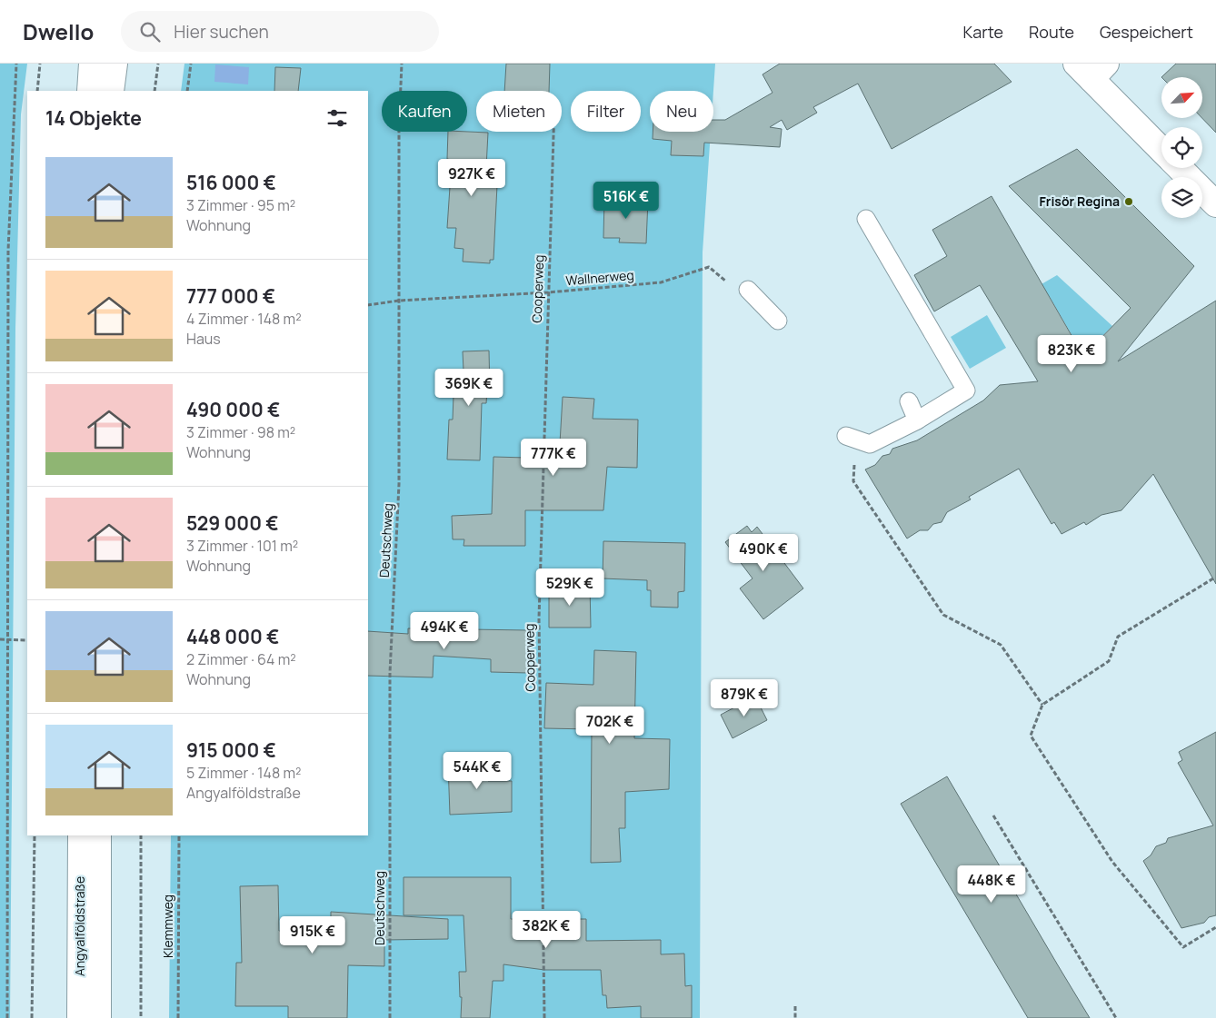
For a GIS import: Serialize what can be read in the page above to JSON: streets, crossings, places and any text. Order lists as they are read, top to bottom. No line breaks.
{"streets":{"main road":["Angyalföldstraße"],"path":["Wallnerweg","Cooperweg","Deutschweg","Klemmweg"]},"crossings":[["Wallnerweg","Cooperweg"],["Wallnerweg","Deutschweg"]],"places":["Frisör Regina"],"north":"top right","page":{"header":"Dwello","search":"Hier suchen","nav":["Karte","Route","Gespeichert"],"chip":["Kaufen","Mieten","Filter","Neu"],"heading":"14 Objekte","list":[{"name":"516 000 €","note":"3 Zimmer · 95 m² · Wohnung"},{"name":"777 000 €","note":"4 Zimmer · 148 m² · Haus"},{"name":"490 000 €","note":"3 Zimmer · 98 m² · Wohnung"},{"name":"529 000 €","note":"3 Zimmer · 101 m² · Wohnung"},{"name":"448 000 €","note":"2 Zimmer · 64 m² · Wohnung"},{"name":"915 000 €","note":"5 Zimmer · 148 m² · Angyalföldstraße"}],"price":["927K €","516K €","823K €","369K €","777K €","490K €","529K €","494K €","879K €","702K €","544K €","448K €","382K €","915K €"]}}
